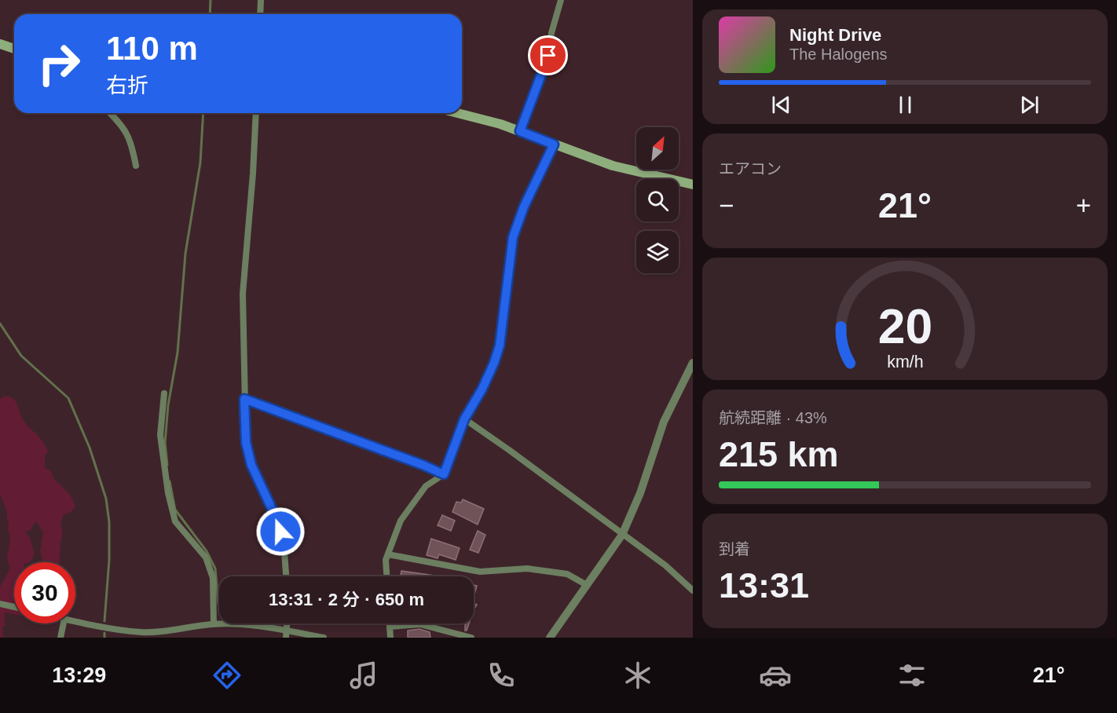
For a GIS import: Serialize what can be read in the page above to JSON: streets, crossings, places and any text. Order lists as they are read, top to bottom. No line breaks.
{"north":"top right","page":{"turn":["110 m","右折"],"song":["Night Drive","The Halogens"],"tile":["エアコン",["航続距離 · 43%","215 km"],["到着","13:31"]],"heat":["−","21°","+"],"limit":"30","trip":"13:31 · 2 分 · 650 m","tabs":["13:29","21°"],"gauge":["20","km/h"]}}
